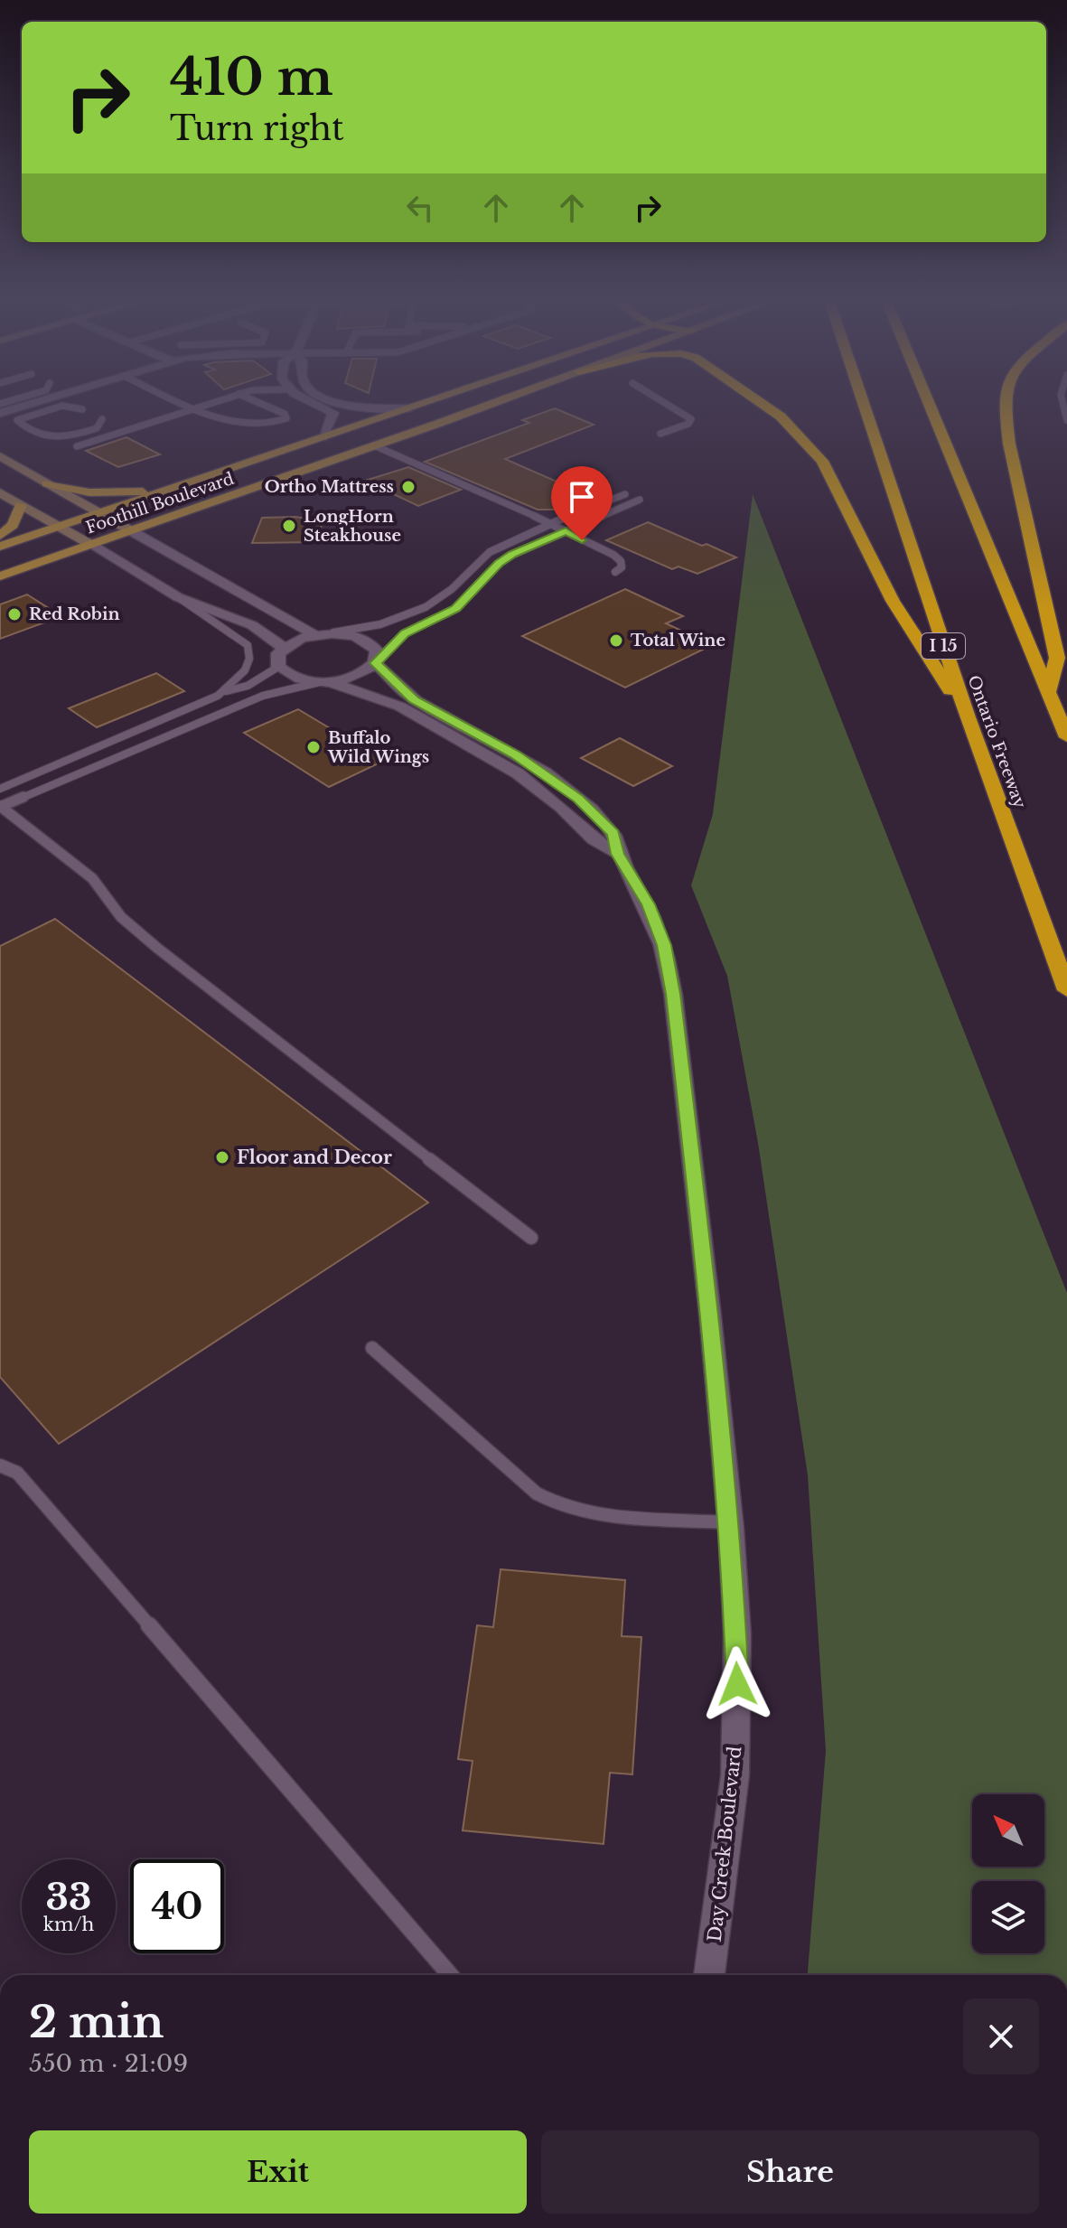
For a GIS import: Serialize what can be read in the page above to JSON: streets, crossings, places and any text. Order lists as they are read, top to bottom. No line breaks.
{"streets":{"highway":["I 15","Ontario Freeway"],"main road":["Foothill Boulevard"],"street":["Day Creek Boulevard"]},"places":["Ortho Mattress","LongHorn Steakhouse","Red Robin","Total Wine","Buffalo Wild Wings","Floor and Decor"],"north":"top left","page":{"turn":["410 m","Turn right"],"speed":"33 km/h","limit":"40","heading":["2 min","550 m · 21:09"],"buttons":["Exit","Share"]}}
